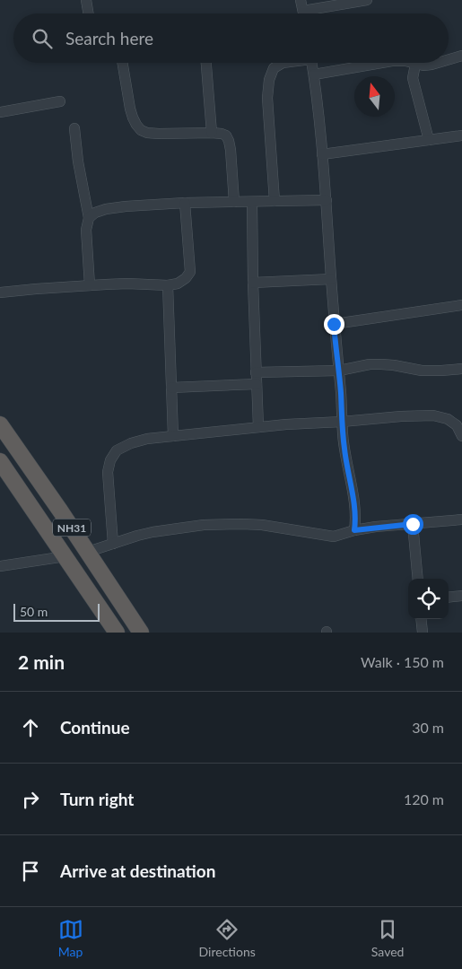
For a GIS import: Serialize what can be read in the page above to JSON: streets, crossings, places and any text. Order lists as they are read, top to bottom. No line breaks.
{"streets":{"highway":["NH31"]},"scale_bar":"50 m","north":"top","page":{"search":"Search here","scale":"50 m","heading":["2 min","Walk · 150 m"],"list":[["Continue","30 m"],["Turn right","120 m"],"Arrive at destination"],"nav":["Map","Directions","Saved"]}}
